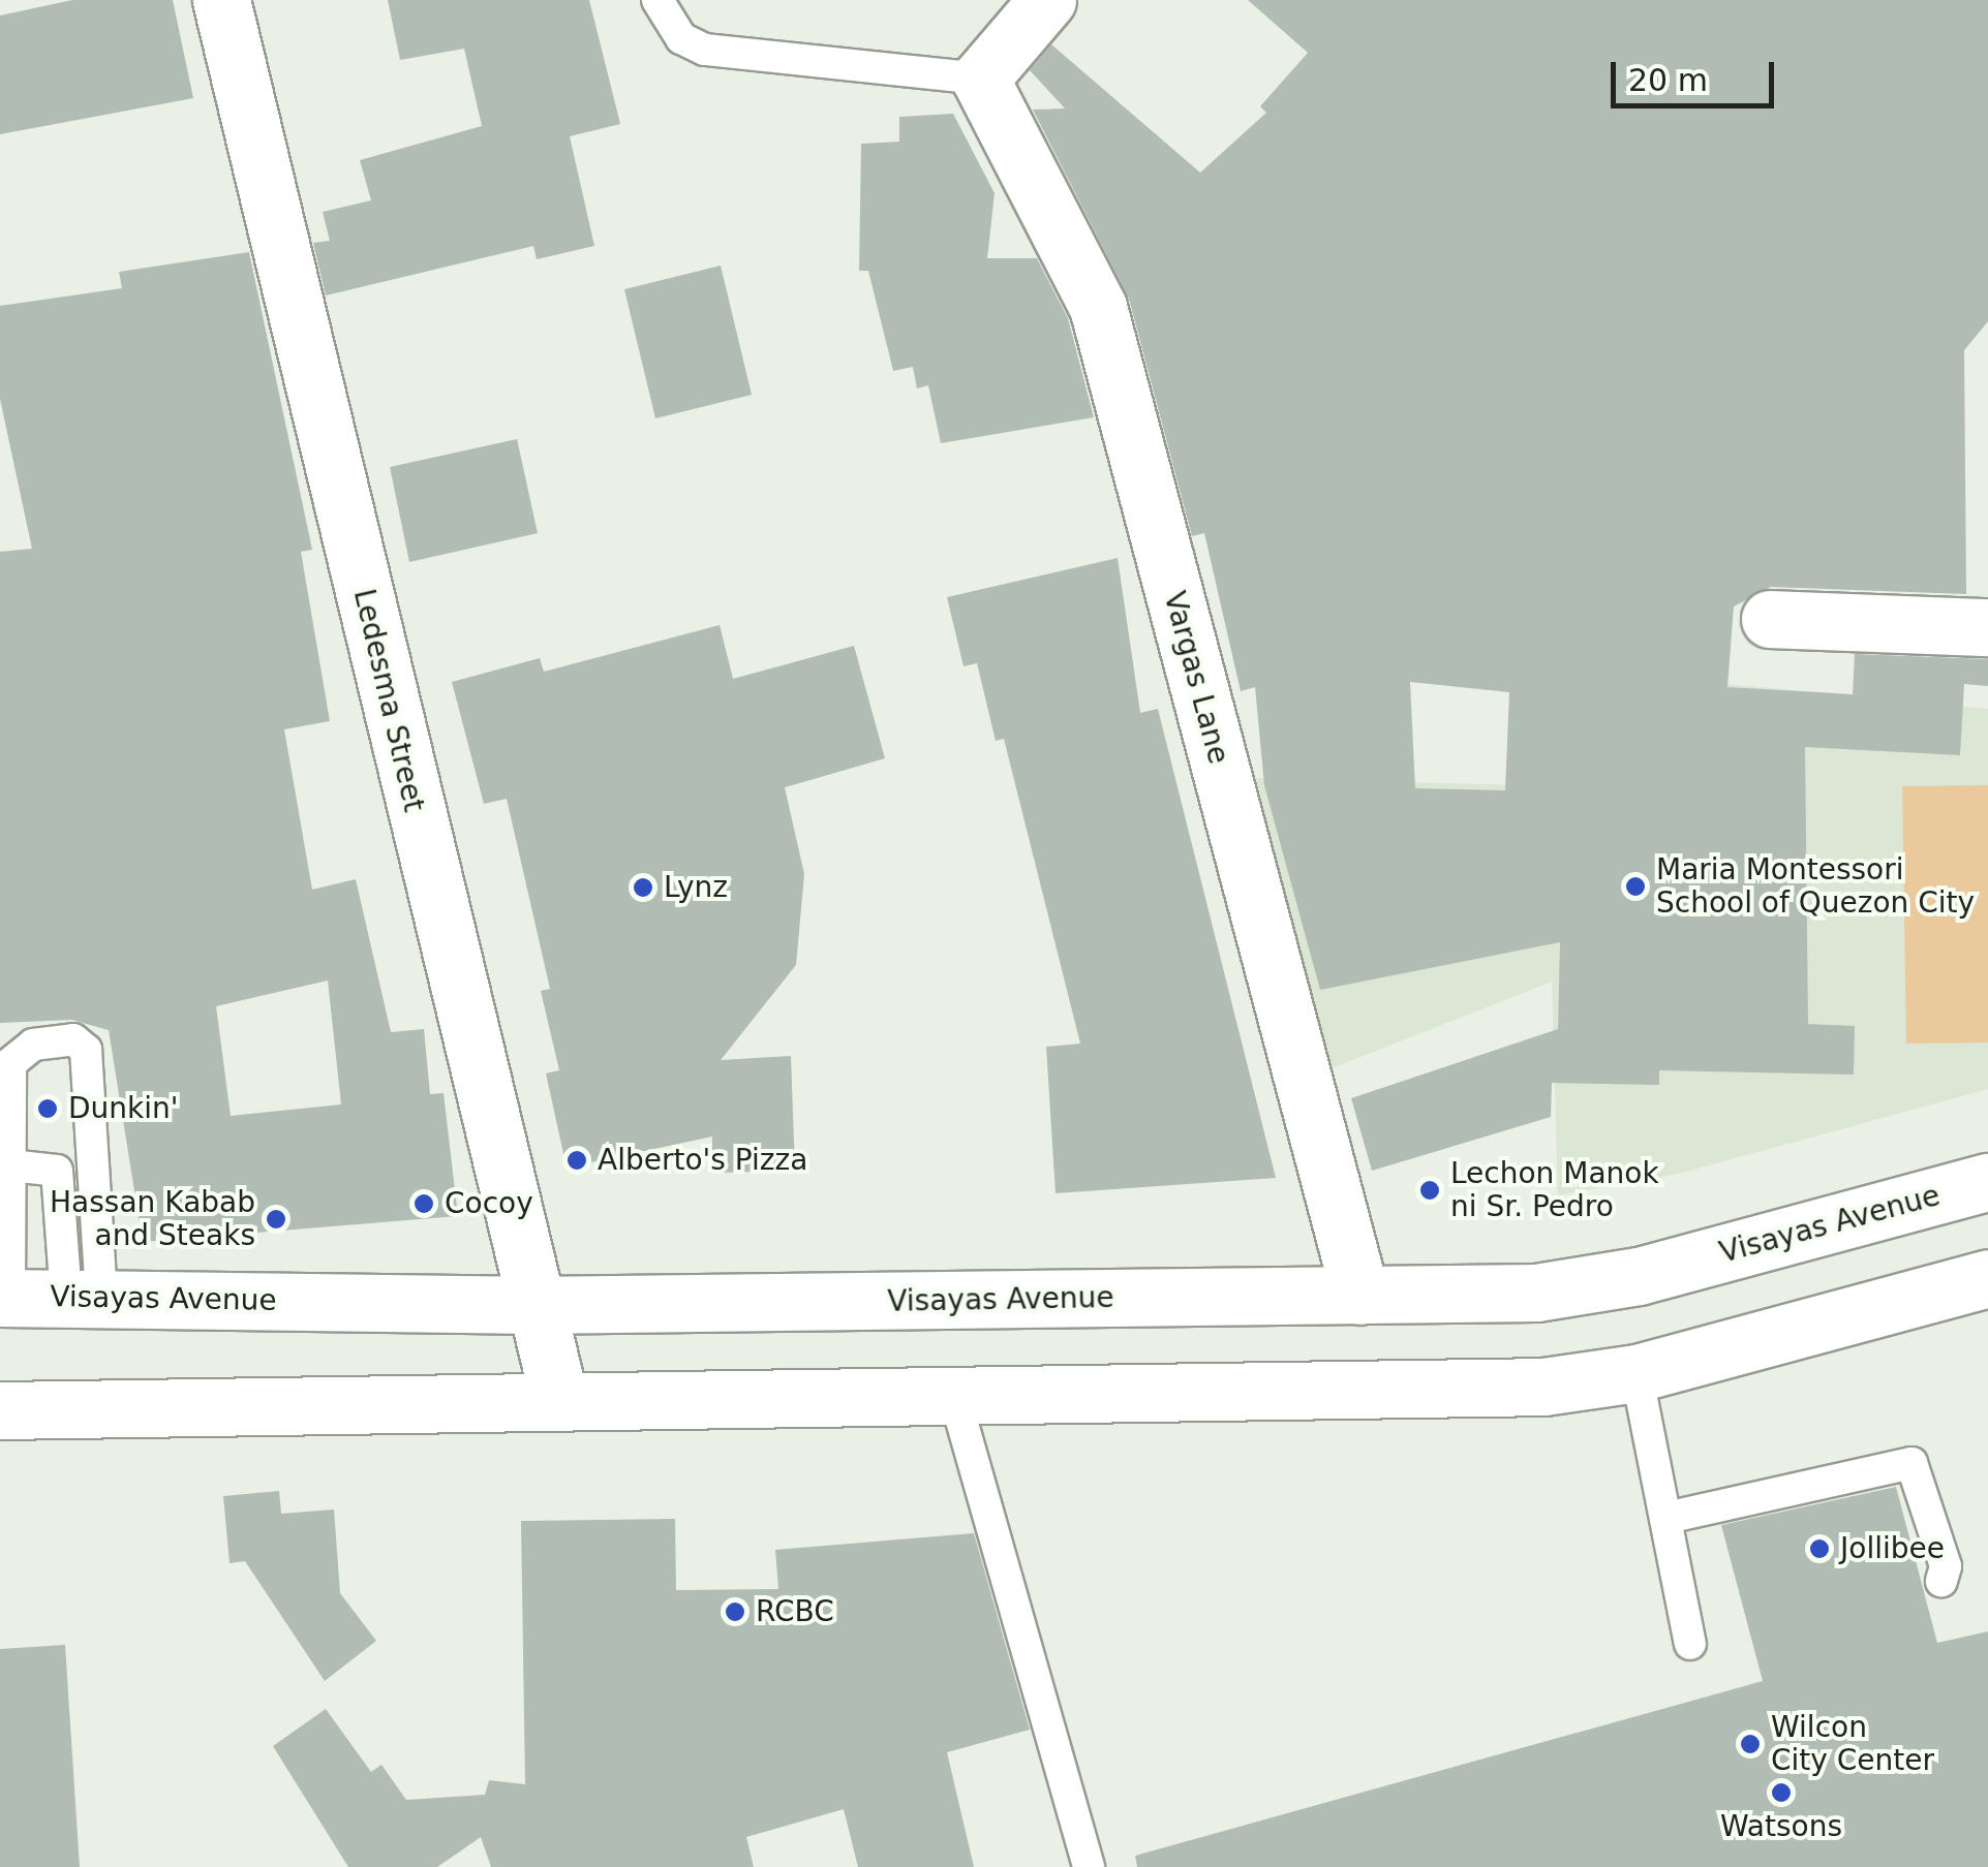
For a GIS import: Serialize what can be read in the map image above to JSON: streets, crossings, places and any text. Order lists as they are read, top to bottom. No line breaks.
{"streets":{"main road":["Vargas Lane","Ledesma Street","Visayas Avenue"]},"crossings":[["Vargas Lane","Visayas Avenue"],["Ledesma Street","Visayas Avenue"]],"places":["Maria Montessori School of Quezon City","Lynz","Dunkin'","Alberto's Pizza","Lechon Manok ni Sr. Pedro","Cocoy","Hassan Kabab and Steaks","Jollibee","RCBC","Wilcon City Center","Watsons"],"scale_bar":"20 m"}
